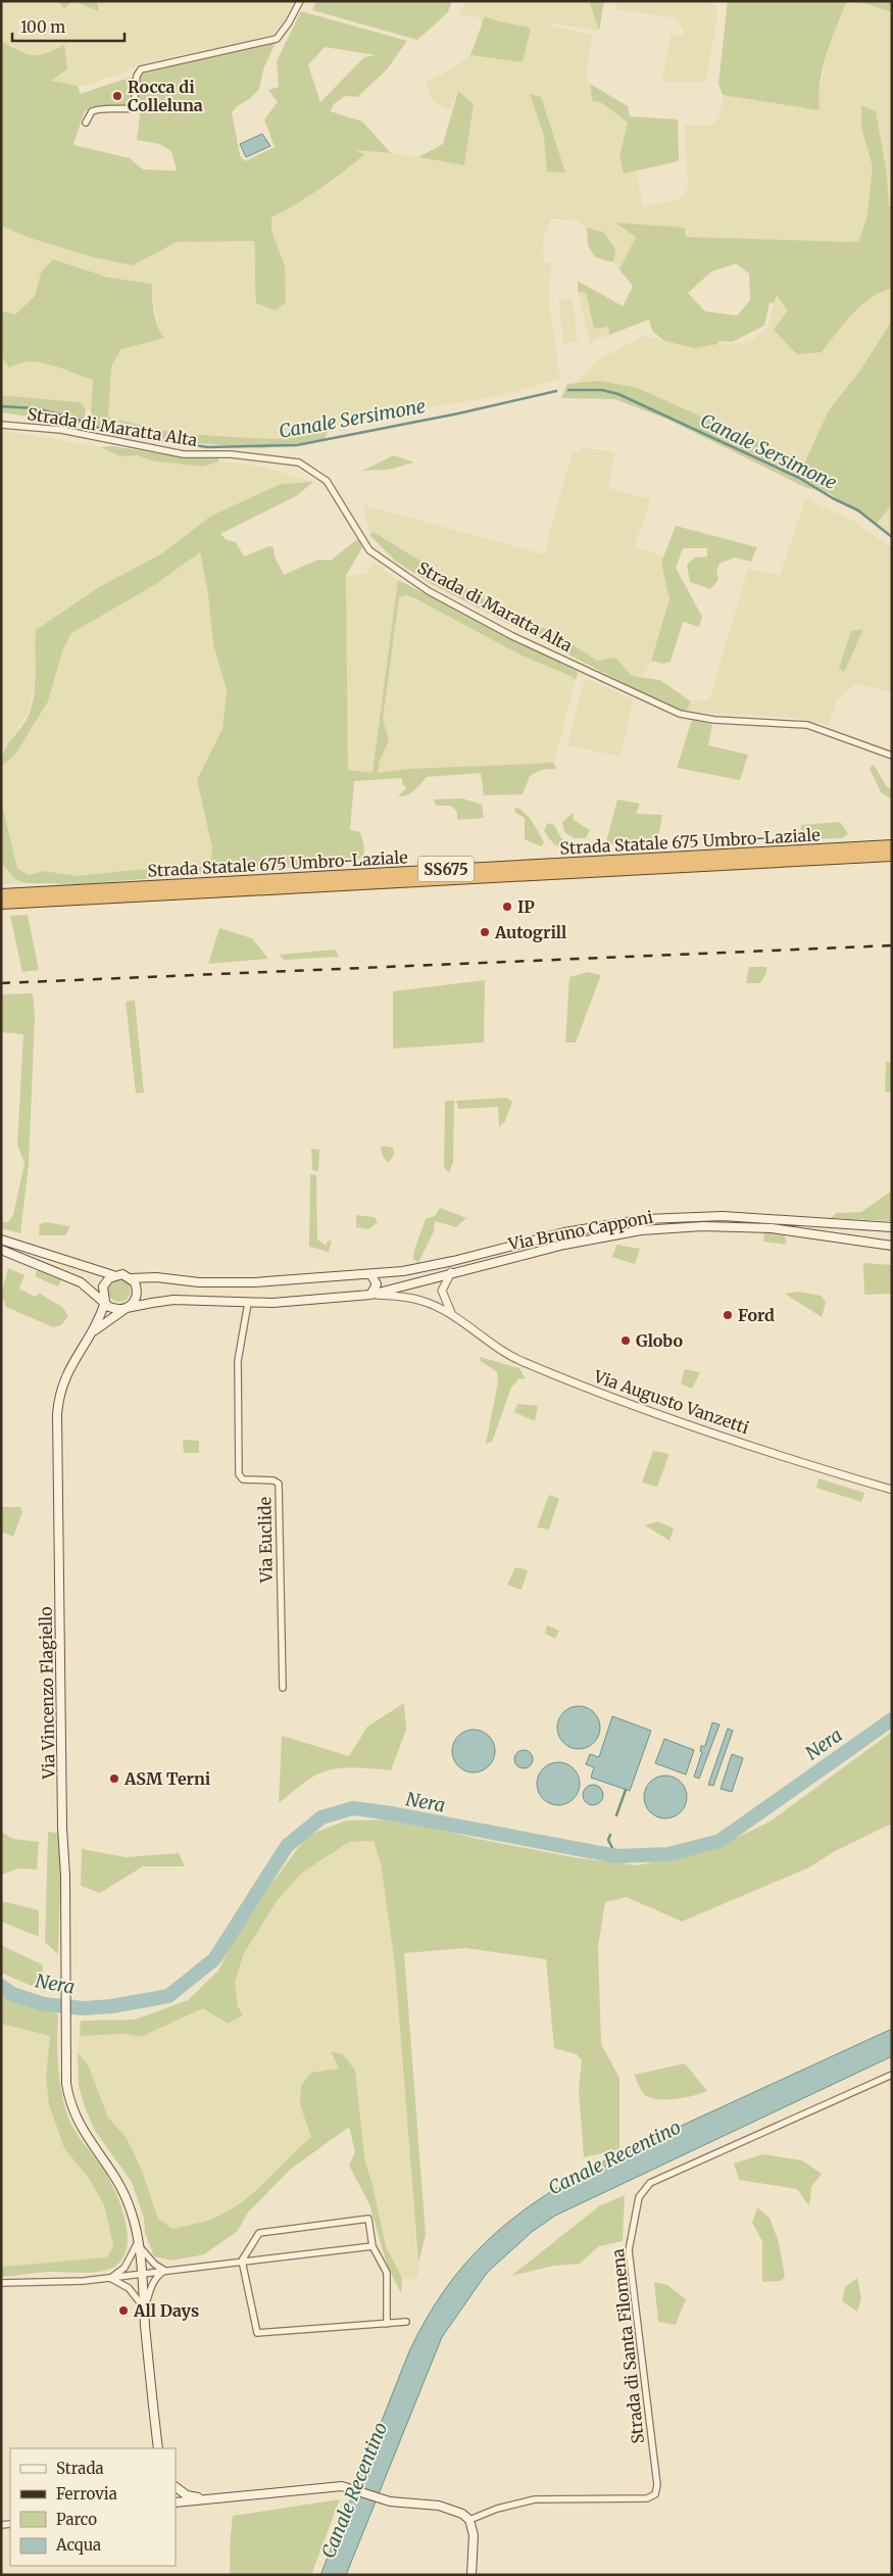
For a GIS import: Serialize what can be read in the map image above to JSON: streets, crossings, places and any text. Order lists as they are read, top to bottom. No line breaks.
{"streets":{"highway":["Strada Statale 675 Umbro-Laziale","SS675"],"main road":["Via Bruno Capponi","Via Vincenzo Flagiello"],"street":["Strada di Maratta Alta","Via Augusto Vanzetti","Via Euclide","Strada di Santa Filomena"]},"crossings":[["Via Bruno Capponi","Via Augusto Vanzetti"],["Via Bruno Capponi","Via Euclide"],["Via Bruno Capponi","Via Vincenzo Flagiello"]],"water":["Canale Sersimone","Nera","Canale Recentino"],"places":["Rocca di Colleluna","IP","Autogrill","Ford","Globo","ASM Terni","All Days"],"legend":["Strada","Ferrovia","Parco","Acqua"],"scale_bar":"100 m"}
